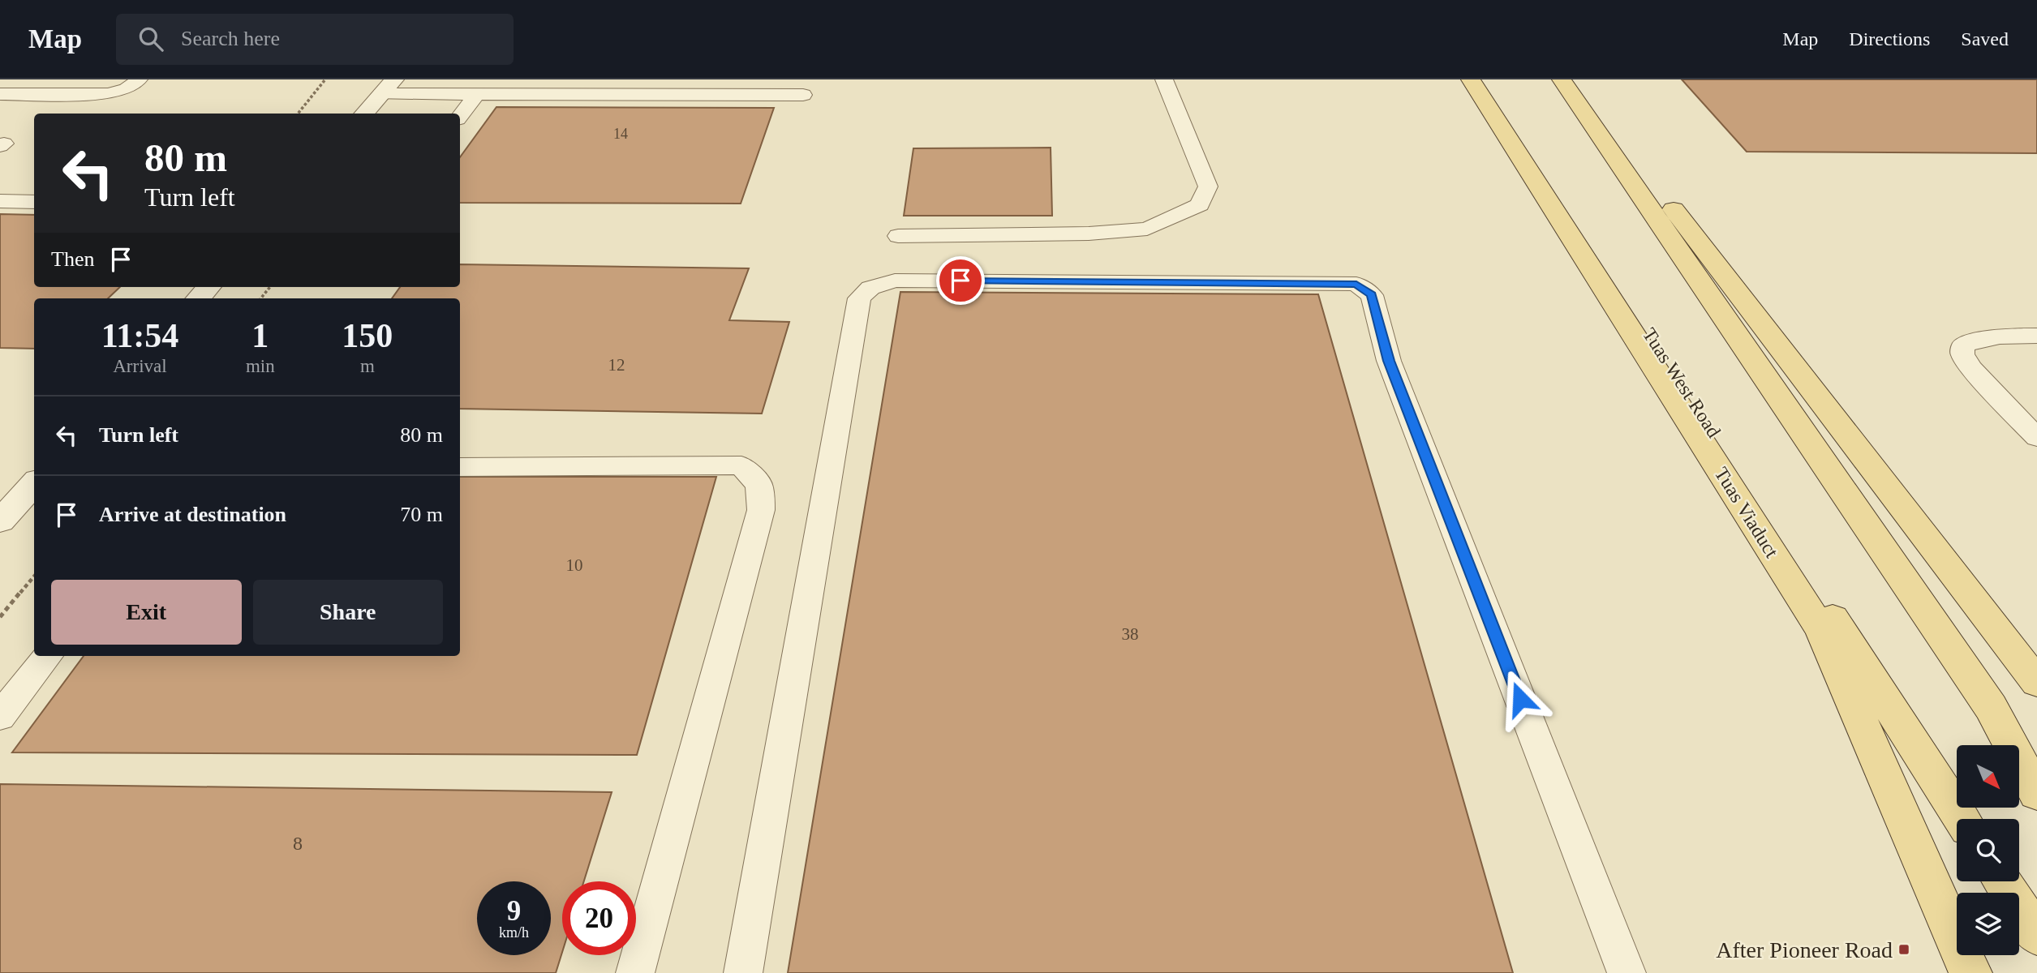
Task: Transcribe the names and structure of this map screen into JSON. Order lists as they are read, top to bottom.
{
  "streets": {
    "main road": ["Tuas West Road", "Tuas Viaduct"]
  },
  "places": {
    "transit": ["After Pioneer Road"]
  },
  "house_numbers": [
    "14",
    "12",
    "10",
    "38",
    "8"
  ],
  "north": "bottom right",
  "page": {
    "header": "Map",
    "search": "Search here",
    "nav": ["Map", "Directions", "Saved"],
    "turn": ["80 m", "Turn left"],
    "then": "Then",
    "eta": [
      "11:54",
      "Arrival",
      "1",
      "min",
      "150",
      "m"
    ],
    "list": [
      {
        "name": "Turn left",
        "value": "80 m"
      },
      {
        "name": "Arrive at destination",
        "value": "70 m"
      }
    ],
    "buttons": ["Exit", "Share"],
    "speed": "9 km/h",
    "limit": "20"
  }
}
